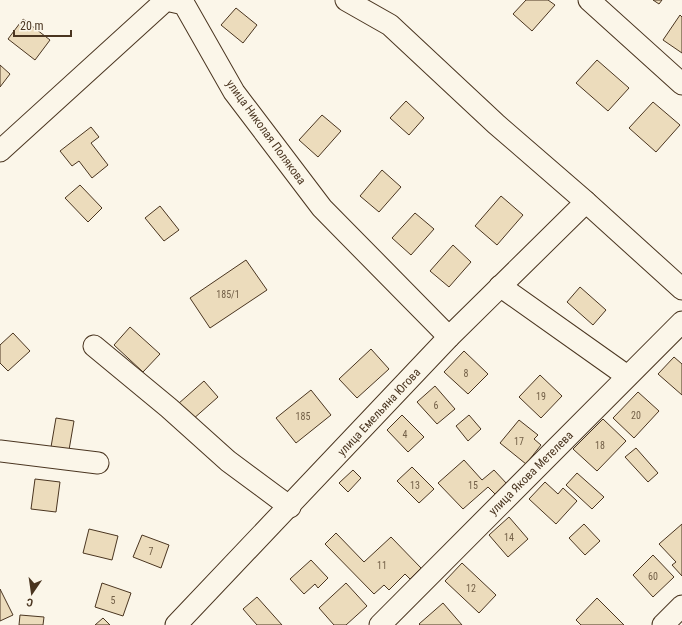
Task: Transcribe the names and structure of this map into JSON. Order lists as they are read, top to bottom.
{
  "streets": {
    "street": ["улица Николая Полякова", "улица Емельяна Югова", "улица Якова Метелева"]
  },
  "crossings": [
    ["улица Николая Полякова", "улица Емельяна Югова"]
  ],
  "house_numbers": [
    "185/1",
    "8",
    "19",
    "6",
    "20",
    "185",
    "4",
    "17",
    "18",
    "13",
    "15",
    "14",
    "7",
    "11",
    "60",
    "12",
    "5"
  ],
  "scale_bar": "20 m",
  "north": "bottom"
}
